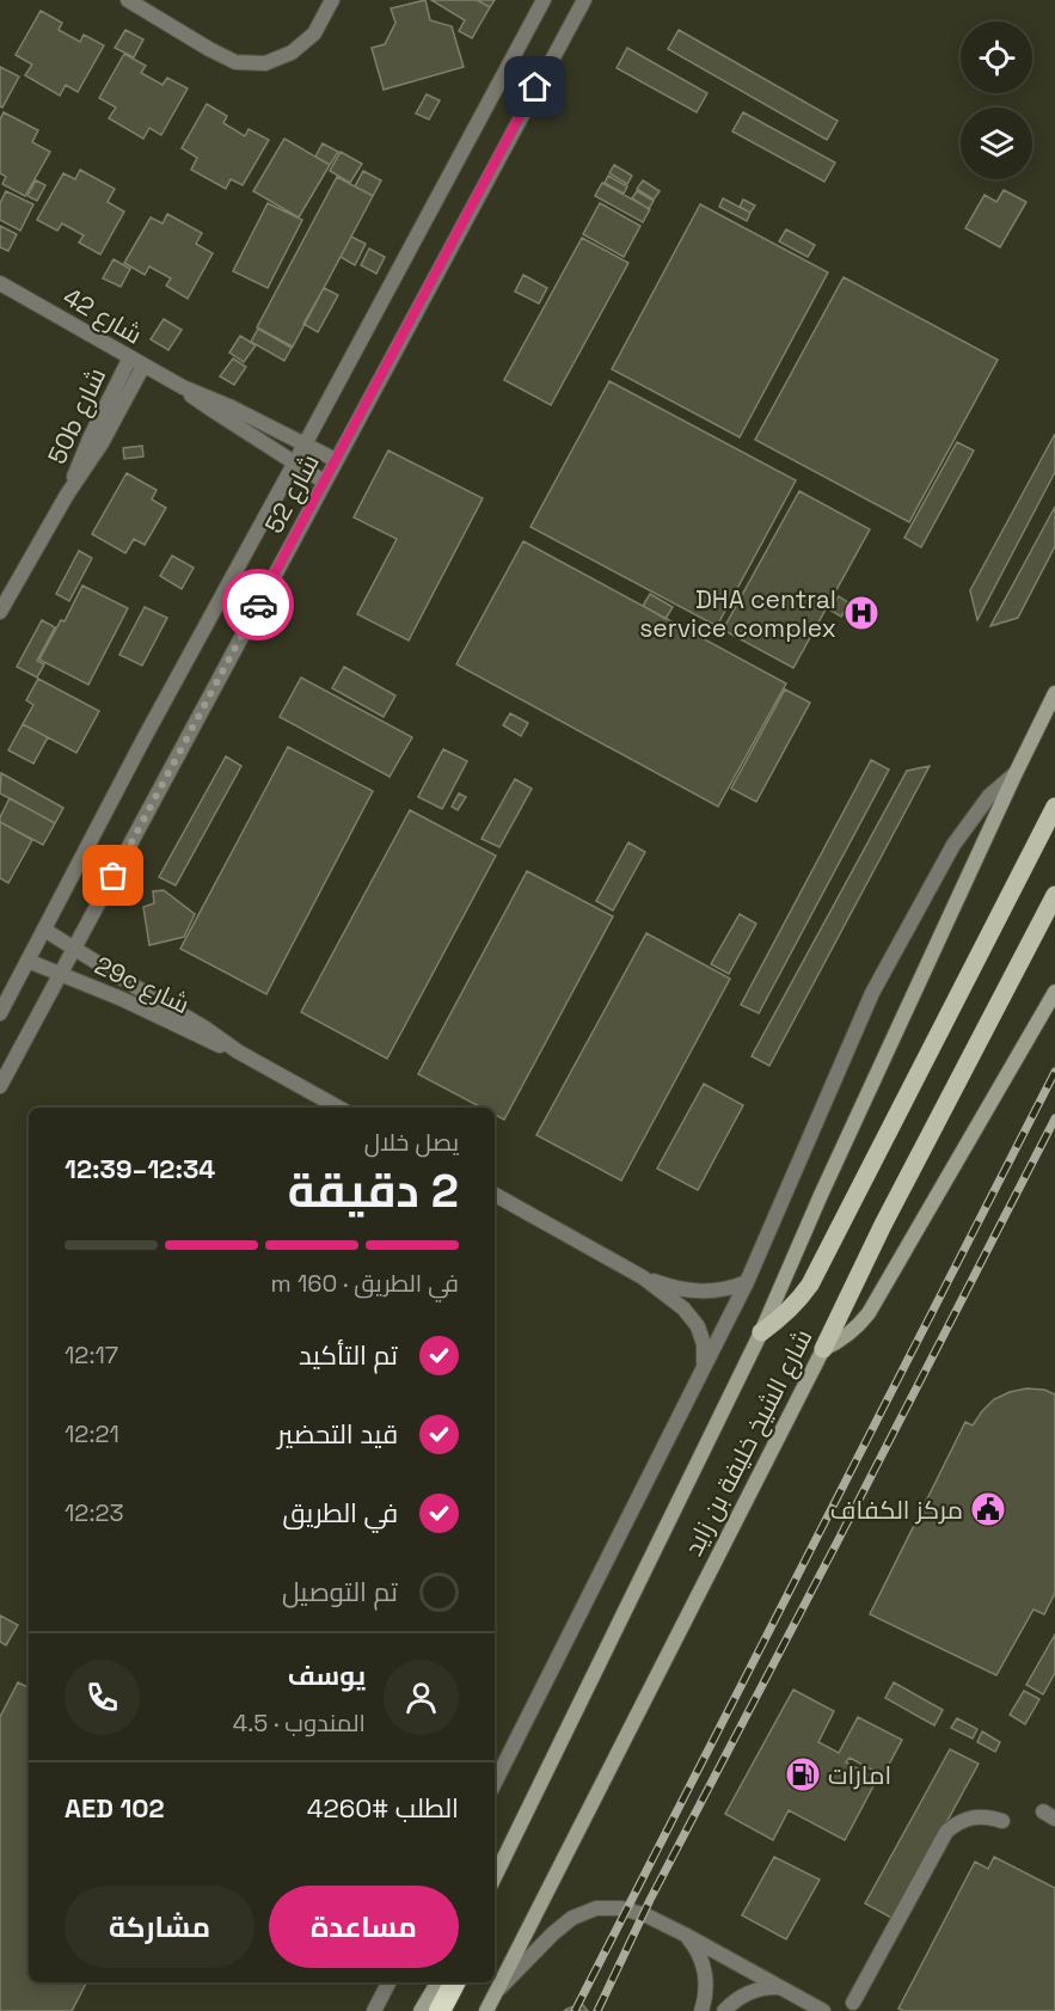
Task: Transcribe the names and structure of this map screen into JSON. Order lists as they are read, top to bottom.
{
  "streets": {
    "main road": ["شارع الشيخ خليفة بن زايد"],
    "street": [
      "شارع 42",
      "50b شارع",
      "شارع 52",
      "29c شارع"
    ]
  },
  "crossings": [
    ["شارع 42", "50b شارع"],
    ["شارع 42", "شارع 52"],
    ["شارع 52", "29c شارع"]
  ],
  "places": {
    "hospital": ["DHA central service complex"],
    "public building": ["مركز الكفاف"],
    "fuel station": ["امارات"]
  },
  "page": {
    "heading": ["2 دقيقة", "يصل خلال", "12:34–12:39"],
    "panel": [
      "يوسف",
      "المندوب · 4.5",
      "الطلب #4260",
      "AED 102"
    ],
    "bar": "في الطريق · 160 m",
    "list": [
      ["تم التأكيد", "12:17"],
      ["قيد التحضير", "12:21"],
      ["في الطريق", "12:23"],
      "تم التوصيل"
    ],
    "buttons": ["مساعدة", "مشاركة"]
  }
}
